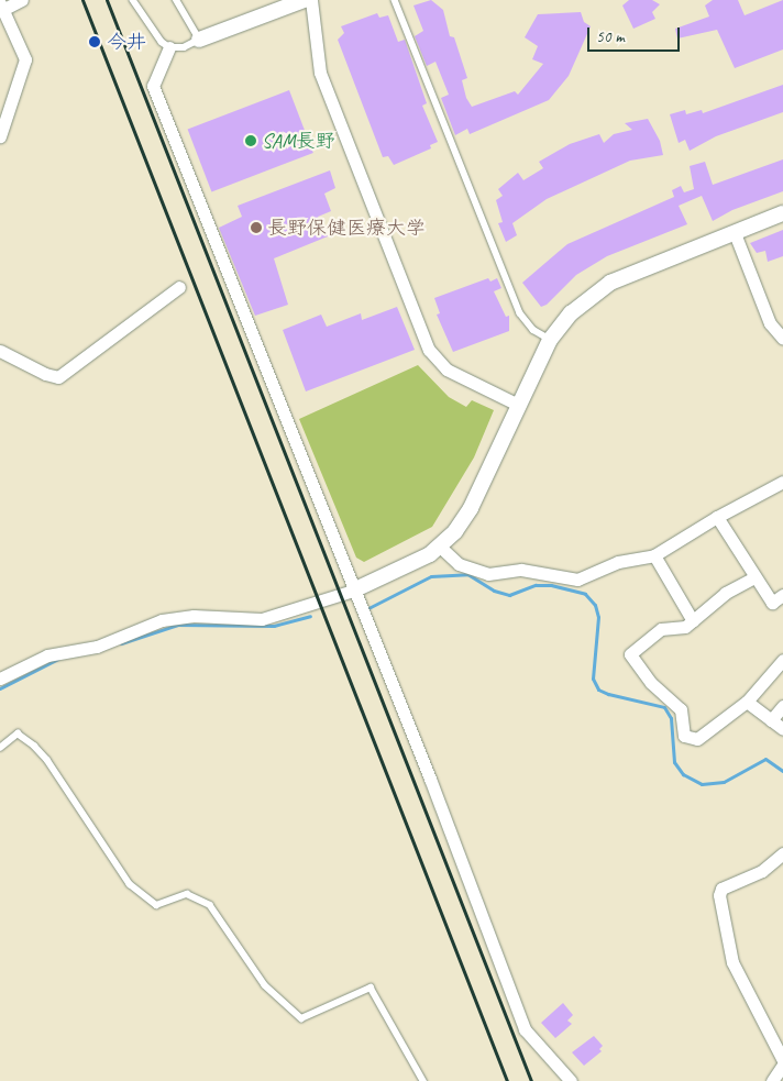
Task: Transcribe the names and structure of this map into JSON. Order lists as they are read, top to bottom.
{
  "places": ["今井", "SAM長野", "長野保健医療大学"],
  "scale_bar": "50 m"
}
